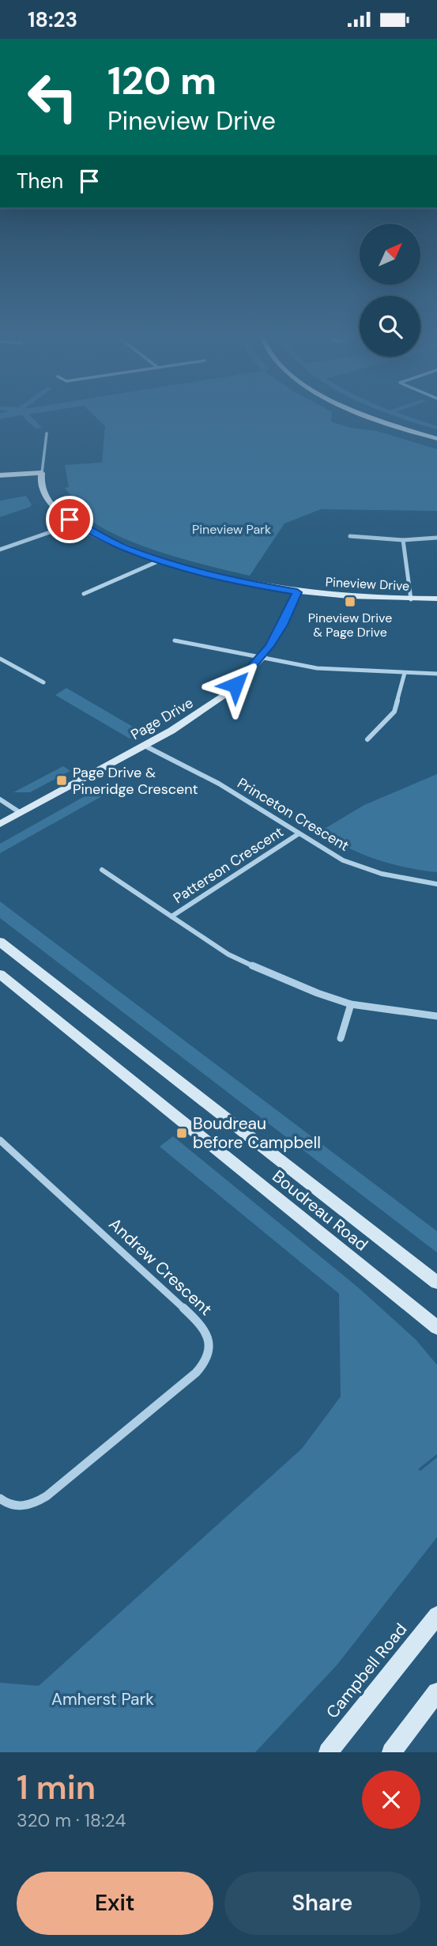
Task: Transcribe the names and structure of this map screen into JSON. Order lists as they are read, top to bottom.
{
  "streets": {
    "main road": [
      "Pineview Drive",
      "Page Drive",
      "Boudreau Road",
      "Campbell Road"
    ],
    "street": ["Princeton Crescent", "Patterson Crescent", "Andrew Crescent"]
  },
  "crossings": [
    ["Pineview Drive", "Page Drive"],
    ["Page Drive", "Princeton Crescent"],
    ["Princeton Crescent", "Patterson Crescent"]
  ],
  "parks": ["Pineview Park", "Amherst Park"],
  "places": {
    "transit": ["Pineview Drive & Page Drive", "Page Drive & Pineridge Crescent", "Boudreau before Campbell"]
  },
  "north": "top right",
  "page": {
    "status": "18:23",
    "turn": ["120 m", "Pineview Drive"],
    "then": "Then",
    "heading": ["1 min", "320 m · 18:24"],
    "buttons": ["Exit", "Share"]
  }
}
